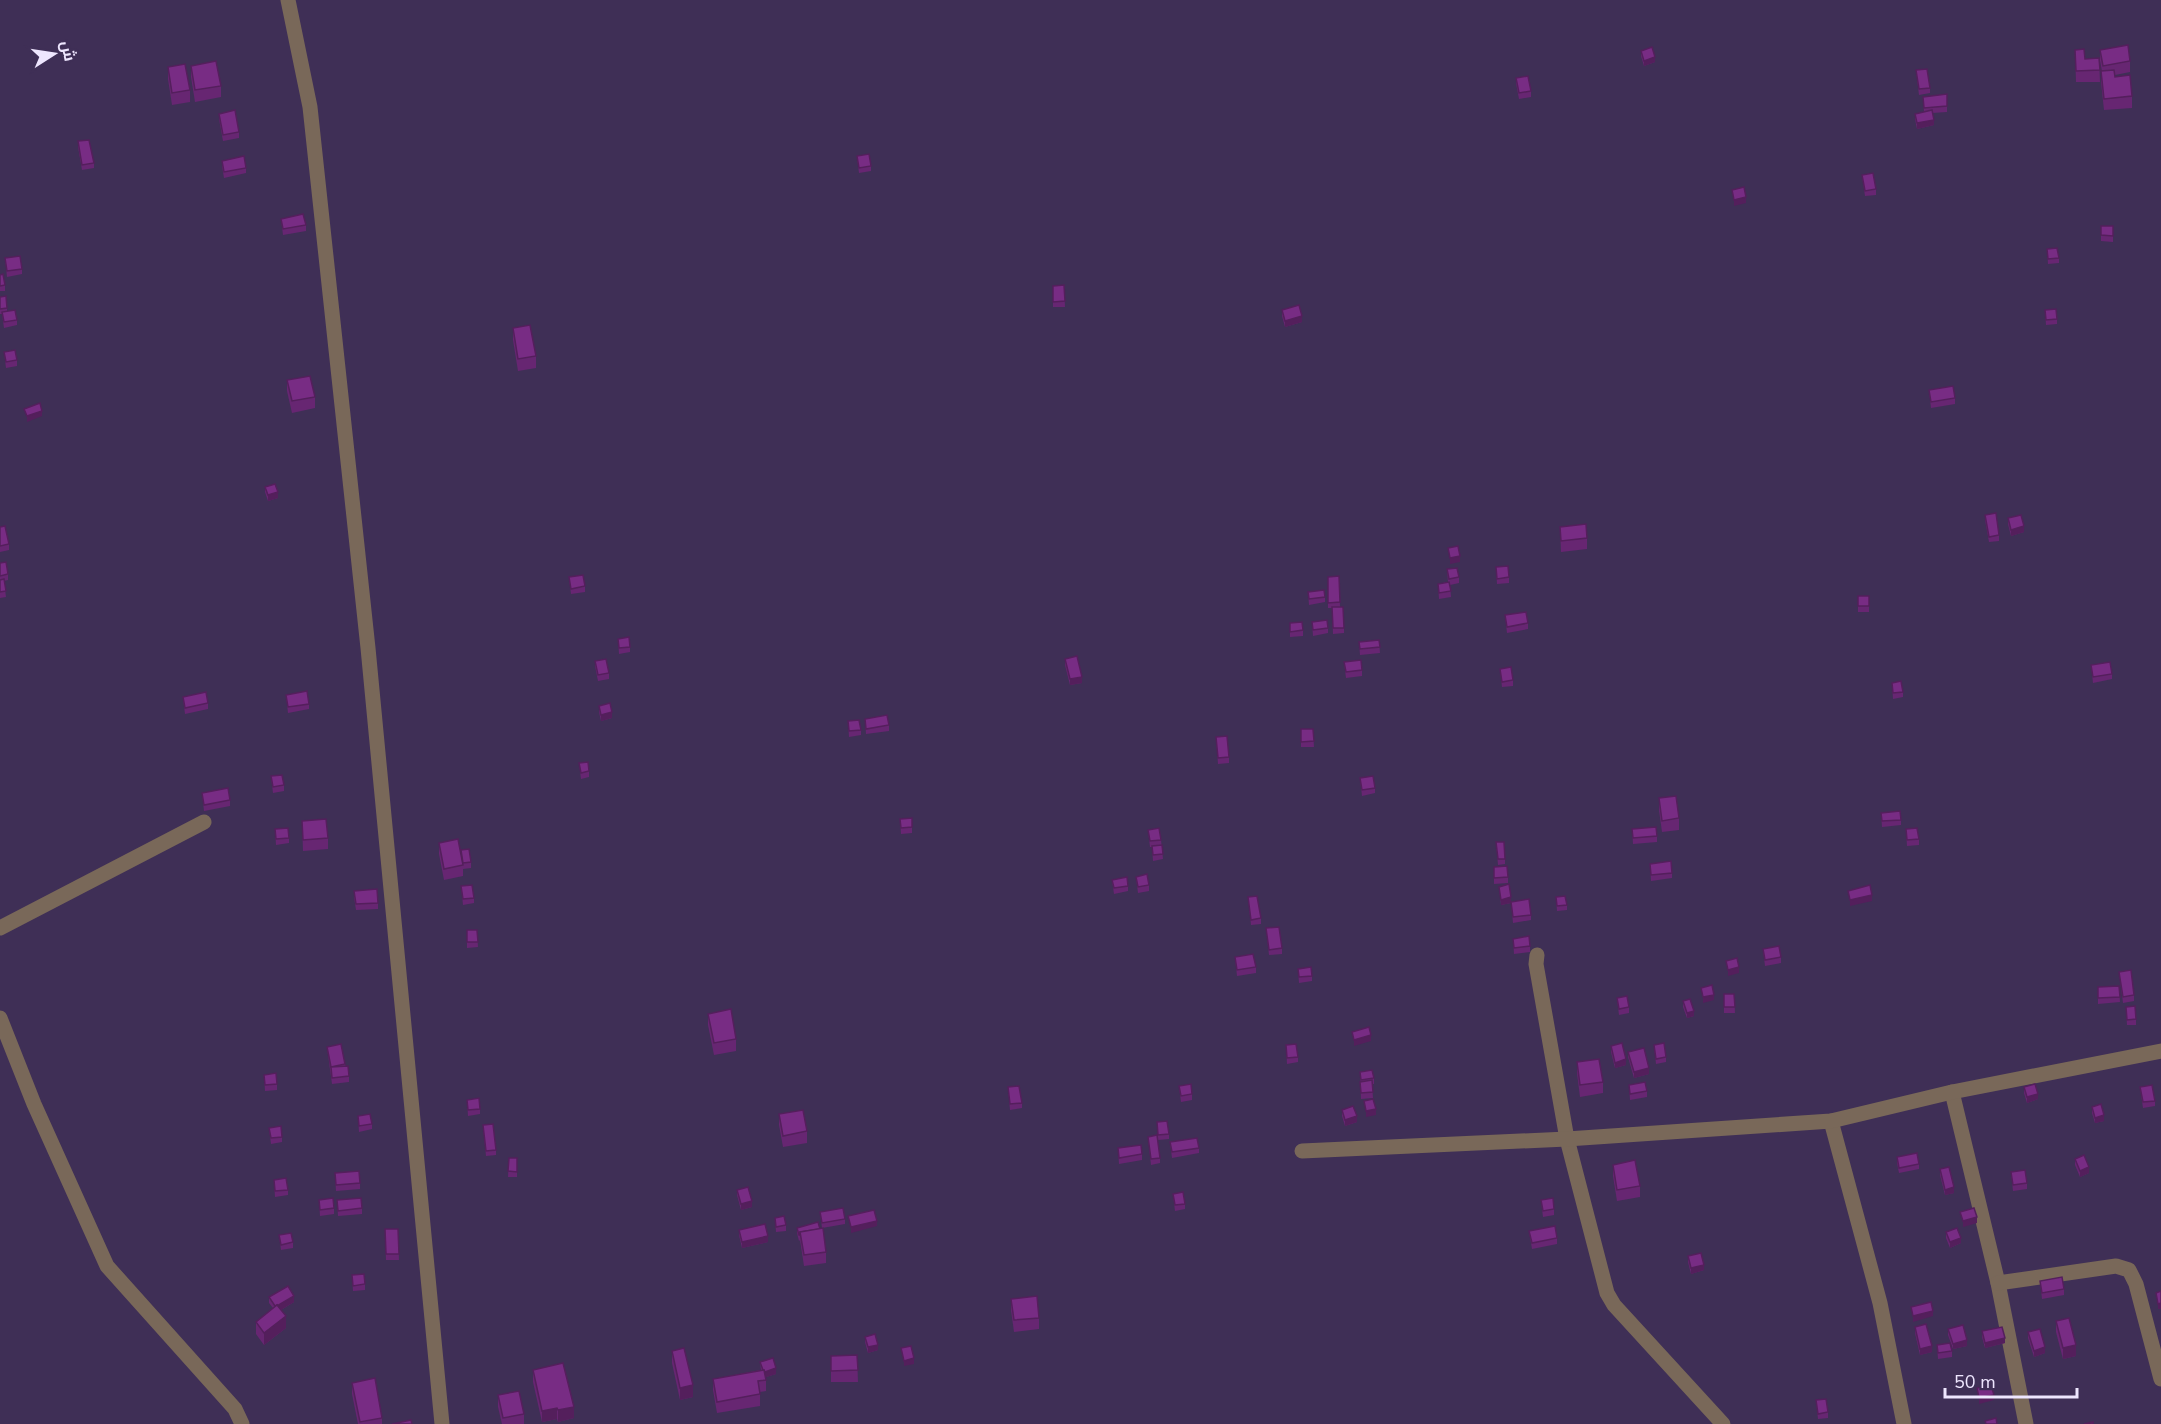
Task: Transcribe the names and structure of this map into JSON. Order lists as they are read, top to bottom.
{
  "scale_bar": "50 m",
  "north": "right"
}
